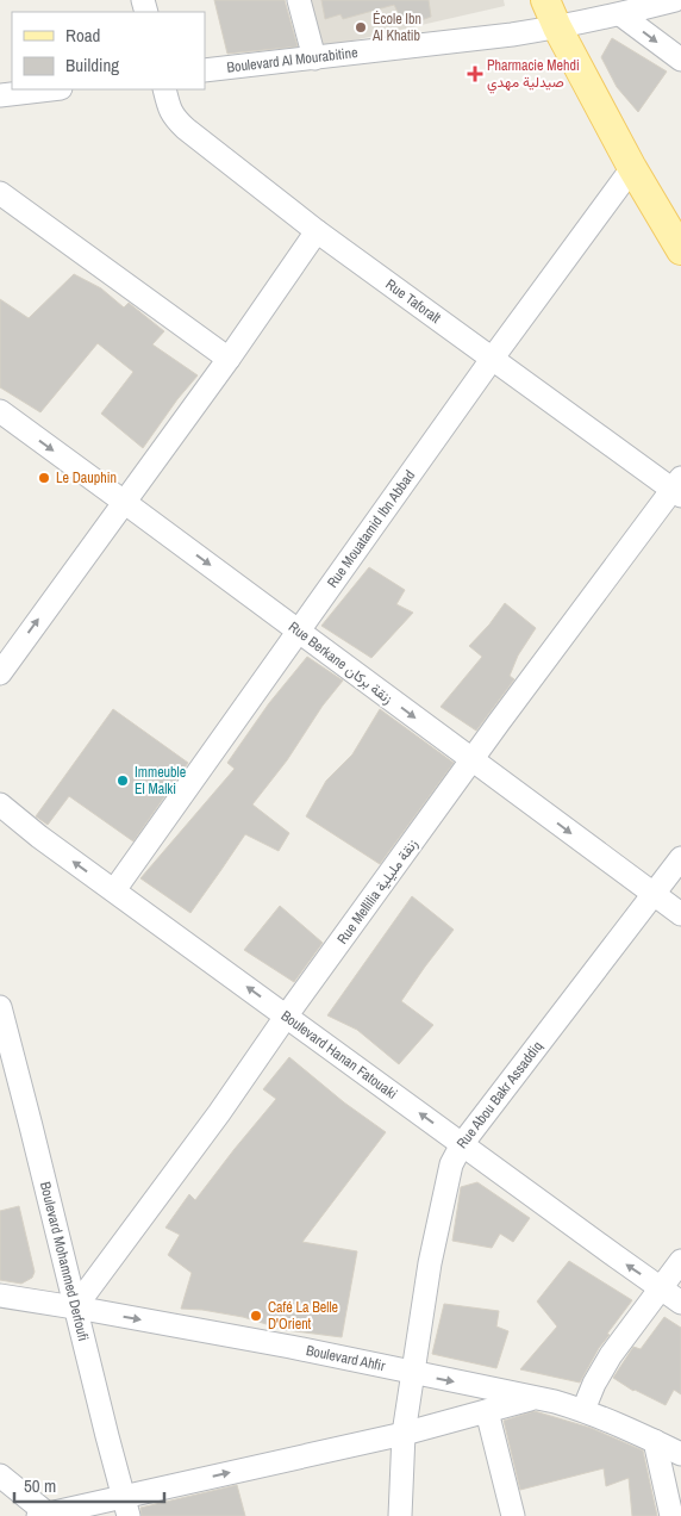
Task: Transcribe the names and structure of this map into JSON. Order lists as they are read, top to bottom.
{
  "streets": {
    "street": [
      "Boulevard Al Mourabitine",
      "Rue Taforalt",
      "Rue Mouatamid Ibn Abbad",
      "Rue Berkane زنقة بركان",
      "Rue Mellilia زنقة مليلية",
      "Boulevard Hanan Fatouaki",
      "Rue Abou Bakr Assaddiq",
      "Boulevard Mohammed Derfoufi",
      "Boulevard Ahfir"
    ]
  },
  "crossings": [
    ["Rue Taforalt", "Rue Mouatamid Ibn Abbad"],
    ["Rue Taforalt", "Rue Mellilia زنقة مليلية"],
    ["Rue Mouatamid Ibn Abbad", "Rue Berkane زنقة بركان"],
    ["Rue Mouatamid Ibn Abbad", "Boulevard Hanan Fatouaki"],
    ["Rue Berkane زنقة بركان", "Rue Mellilia زنقة مليلية"],
    ["Rue Berkane زنقة بركان", "Rue Abou Bakr Assaddiq"],
    ["Rue Mellilia زنقة مليلية", "Boulevard Hanan Fatouaki"],
    ["Rue Mellilia زنقة مليلية", "Boulevard Mohammed Derfoufi"],
    ["Rue Mellilia زنقة مليلية", "Boulevard Ahfir"],
    ["Boulevard Hanan Fatouaki", "Rue Abou Bakr Assaddiq"],
    ["Rue Abou Bakr Assaddiq", "Boulevard Ahfir"],
    ["Boulevard Mohammed Derfoufi", "Boulevard Ahfir"]
  ],
  "one_way": ["Rue Berkane زنقة بركان", "Boulevard Hanan Fatouaki"],
  "places": {
    "other": [
      "École Ibn Al Khatib",
      "Le Dauphin",
      "Immeuble El Malki",
      "Café La Belle D'Orient"
    ],
    "health": ["Pharmacie Mehdi صيدلية مهدي"]
  },
  "legend": ["Road", "Building"],
  "scale_bar": "50 m"
}
